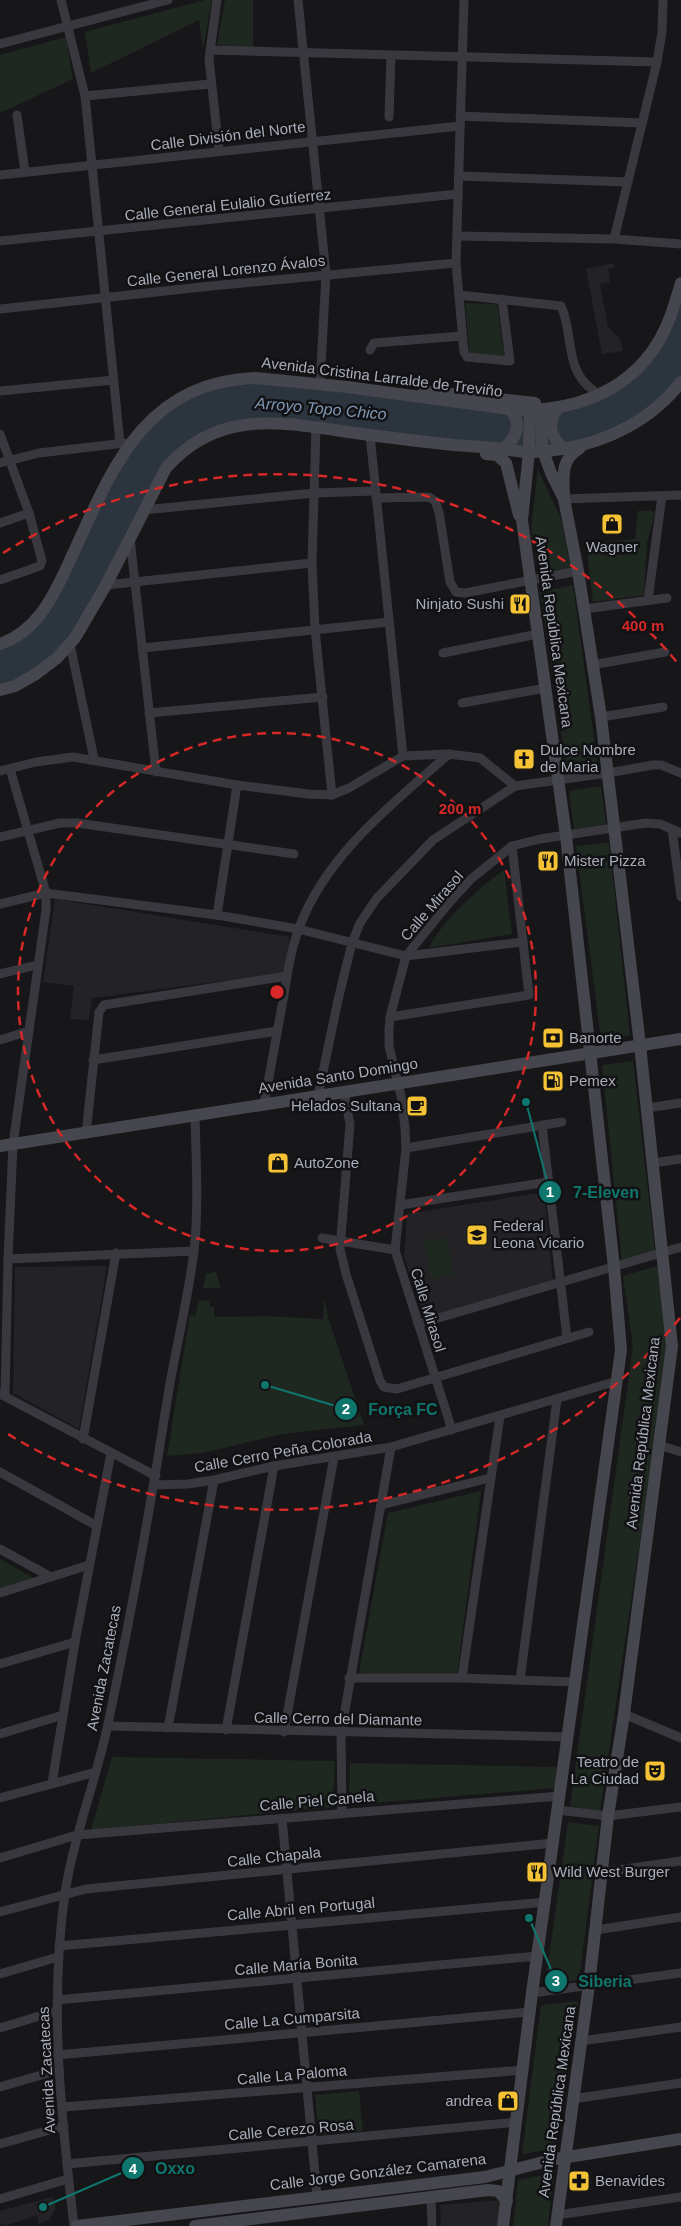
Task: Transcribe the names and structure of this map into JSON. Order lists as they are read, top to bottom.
{
  "streets": {
    "main road": [
      "Avenida Cristina Larralde de Treviño",
      "Avenida República Mexicana",
      "Avenida Santo Domingo",
      "Calle Jorge González Camarena"
    ],
    "street": [
      "Calle División del Norte",
      "Calle General Eulalio Gutíerrez",
      "Calle General Lorenzo Ávalos",
      "Calle Mirasol",
      "Calle Cerro Peña Colorada",
      "Avenida Zacatecas",
      "Calle Cerro del Diamante",
      "Calle Piel Canela",
      "Calle Chapala",
      "Calle Abril en Portugal",
      "Calle María Bonita",
      "Calle La Cumparsita",
      "Calle La Paloma",
      "Calle Cerezo Rosa"
    ]
  },
  "crossings": [
    ["Avenida Cristina Larralde de Treviño", "Avenida República Mexicana"],
    ["Avenida República Mexicana", "Calle Mirasol"],
    ["Avenida República Mexicana", "Avenida Santo Domingo"],
    ["Avenida República Mexicana", "Calle Cerro Peña Colorada"],
    ["Avenida República Mexicana", "Calle Cerro del Diamante"],
    ["Avenida República Mexicana", "Calle Piel Canela"],
    ["Avenida República Mexicana", "Calle Chapala"],
    ["Avenida República Mexicana", "Calle Abril en Portugal"],
    ["Avenida República Mexicana", "Calle María Bonita"],
    ["Avenida República Mexicana", "Calle La Cumparsita"],
    ["Avenida República Mexicana", "Calle La Paloma"],
    ["Avenida República Mexicana", "Calle Cerezo Rosa"],
    ["Avenida República Mexicana", "Calle Jorge González Camarena"],
    ["Calle Mirasol", "Avenida Santo Domingo"],
    ["Calle Mirasol", "Calle Cerro Peña Colorada"],
    ["Avenida Santo Domingo", "Avenida Zacatecas"],
    ["Calle Cerro Peña Colorada", "Avenida Zacatecas"],
    ["Avenida Zacatecas", "Calle Cerro del Diamante"],
    ["Avenida Zacatecas", "Calle Piel Canela"],
    ["Avenida Zacatecas", "Calle Chapala"],
    ["Avenida Zacatecas", "Calle Abril en Portugal"],
    ["Avenida Zacatecas", "Calle María Bonita"],
    ["Avenida Zacatecas", "Calle La Cumparsita"],
    ["Avenida Zacatecas", "Calle La Paloma"],
    ["Avenida Zacatecas", "Calle Cerezo Rosa"]
  ],
  "water": ["Arroyo Topo Chico"],
  "places": {
    "shop": ["Wagner", "AutoZone", "andrea"],
    "restaurant": ["Ninjato Sushi", "Mister Pizza", "Wild West Burger"],
    "church": ["Dulce Nombre de Maria"],
    "bank": ["Banorte"],
    "fuel station": ["Pemex"],
    "other": [
      "7-Eleven",
      "Força FC",
      "Siberia",
      "Oxxo"
    ],
    "cafe": ["Helados Sultana"],
    "school or university": ["Federal Leona Vicario"],
    "theatre": ["Teatro de La Ciudad"],
    "pharmacy": ["Benavides"]
  },
  "rings": ["400 m", "200 m"]
}
